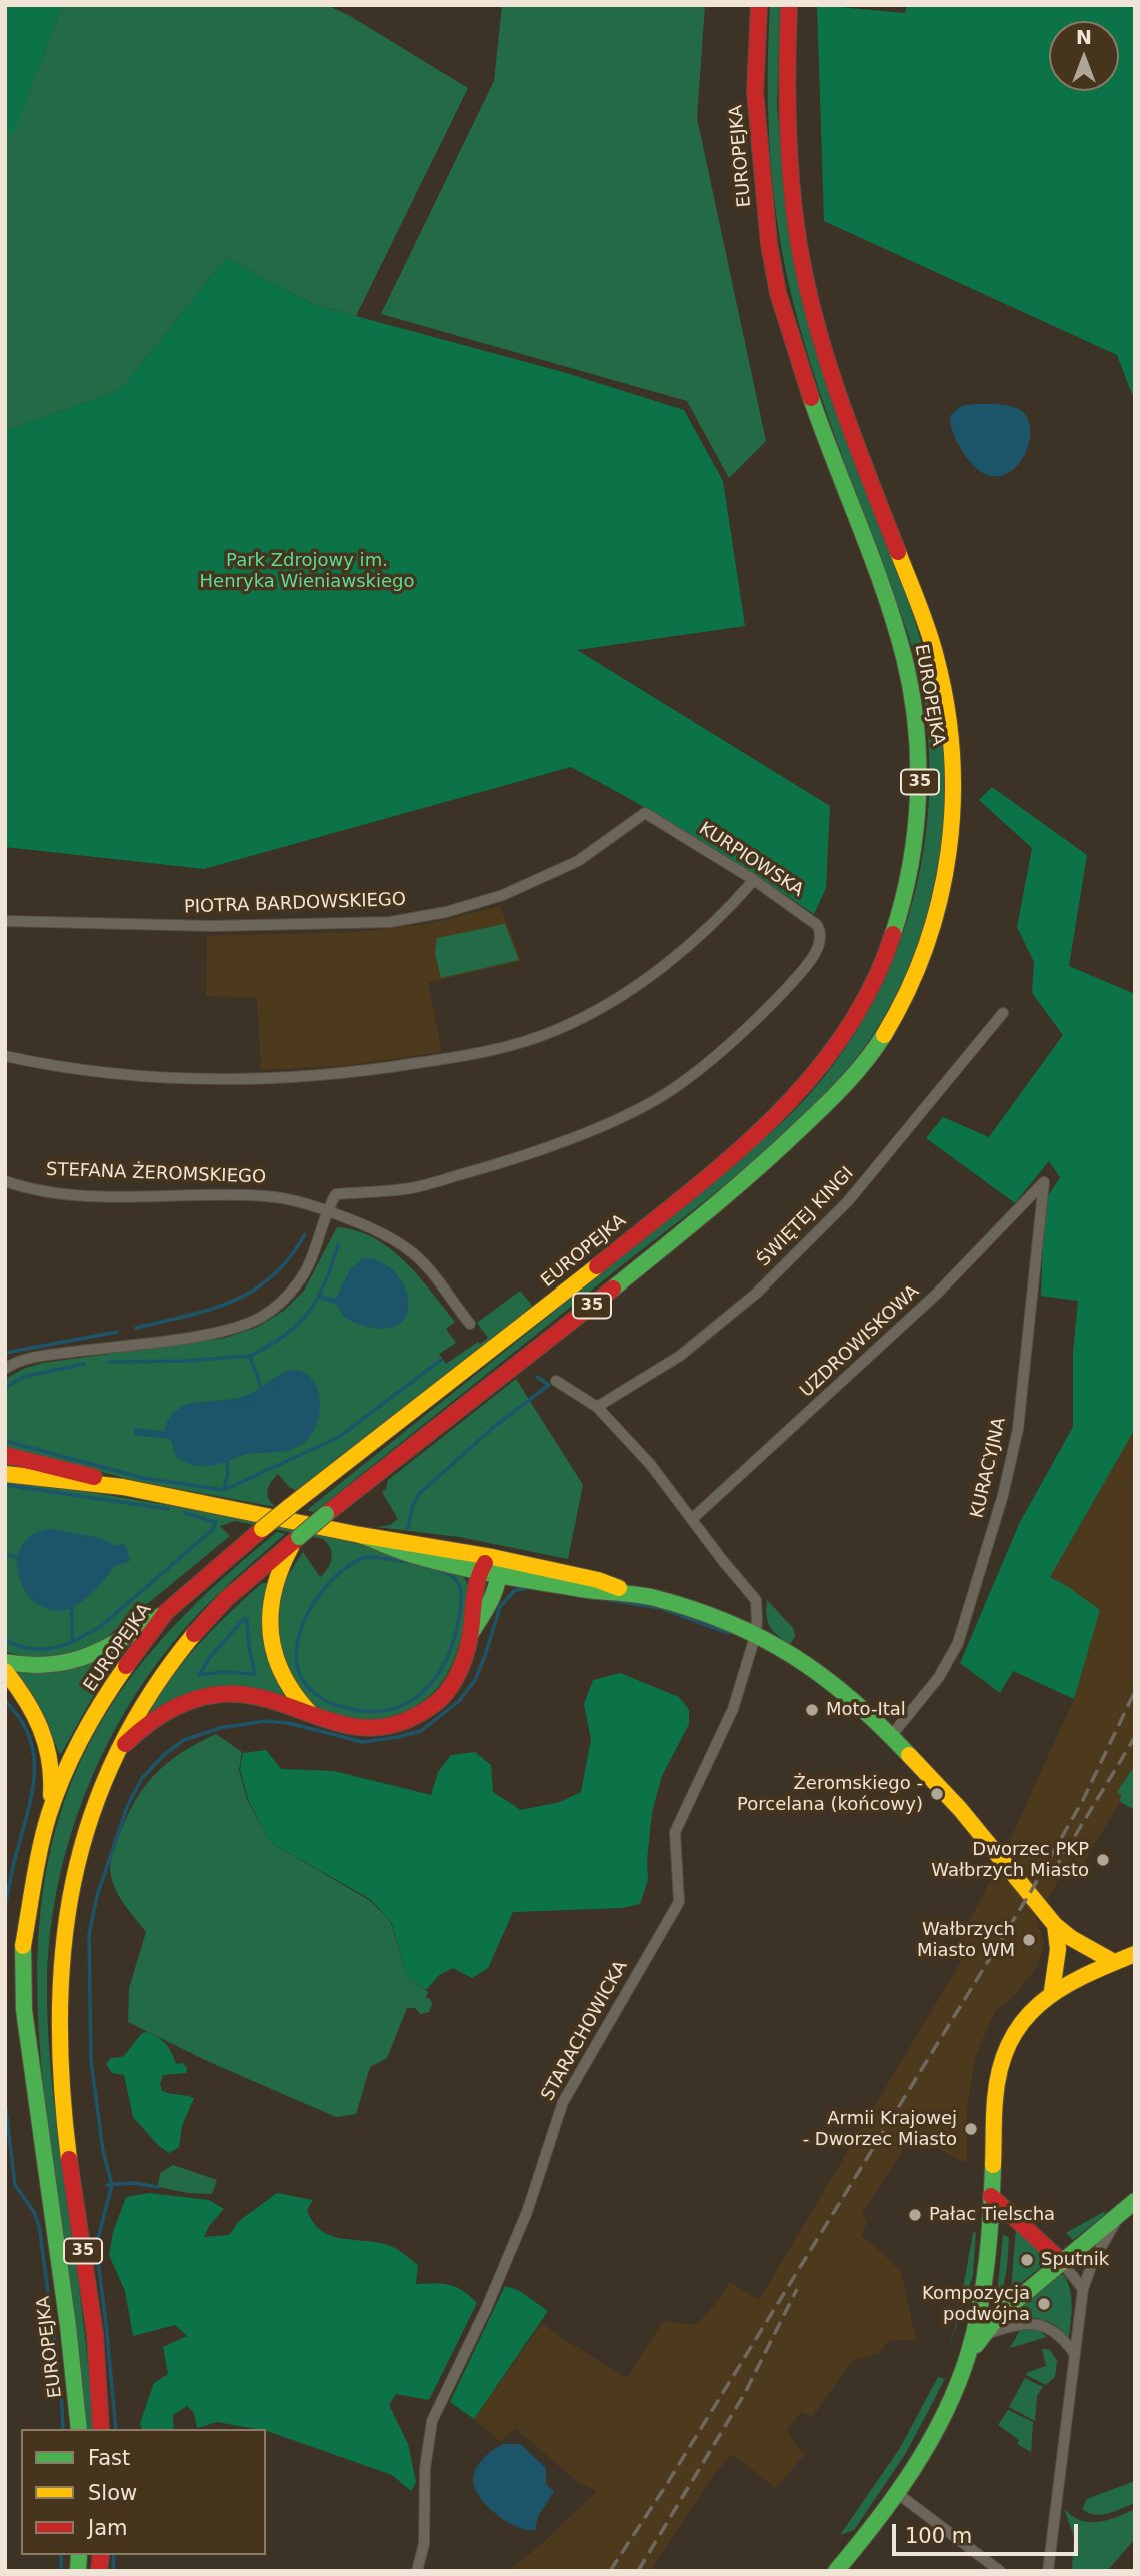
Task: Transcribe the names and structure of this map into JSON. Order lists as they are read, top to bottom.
{
  "streets": {
    "main road": ["EUROPEJKA", "35"],
    "street": [
      "KURPIOWSKA",
      "PIOTRA BARDOWSKIEGO",
      "STEFANA ŻEROMSKIEGO",
      "ŚWIĘTEJ KINGI",
      "UZDROWISKOWA",
      "KURACYJNA",
      "STARACHOWICKA"
    ]
  },
  "crossings": [
    ["KURPIOWSKA", "PIOTRA BARDOWSKIEGO"],
    ["KURPIOWSKA", "STEFANA ŻEROMSKIEGO"],
    ["UZDROWISKOWA", "KURACYJNA"]
  ],
  "parks": ["Park Zdrojowy im. Henryka Wieniawskiego"],
  "places": [
    "Moto-Ital",
    "Żeromskiego - Porcelana (końcowy)",
    "Dworzec PKP Wałbrzych Miasto",
    "Wałbrzych Miasto WM",
    "Armii Krajowej - Dworzec Miasto",
    "Pałac Tielscha",
    "Sputnik",
    "Kompozycja podwójna"
  ],
  "legend": ["Fast", "Slow", "Jam"],
  "scale_bar": "100 m",
  "north": "top"
}
